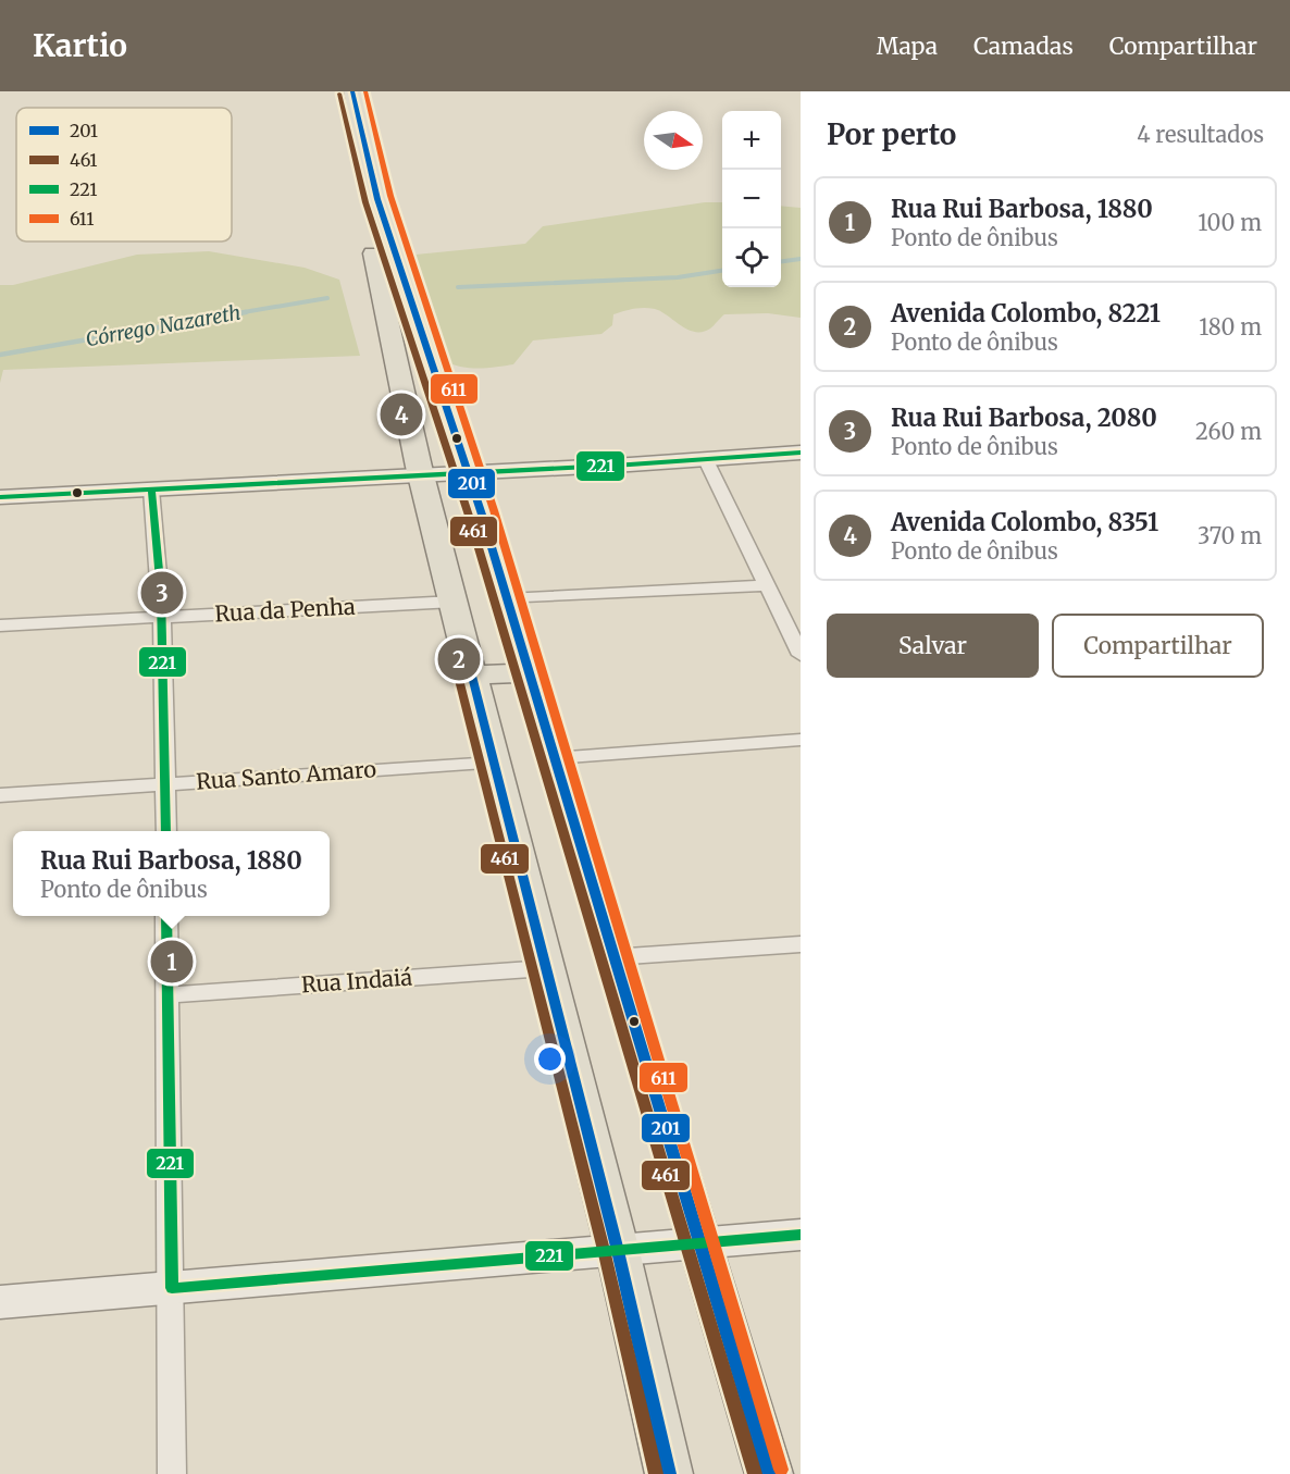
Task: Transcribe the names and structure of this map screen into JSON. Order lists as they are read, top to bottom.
{
  "streets": {
    "street": ["Rua da Penha", "Rua Santo Amaro", "Rua Indaiá"]
  },
  "water": ["Córrego Nazareth"],
  "lines": [
    "transit line 201",
    "transit line 611",
    "transit line 461",
    "transit line 221"
  ],
  "legend": [
    "201",
    "461",
    "221",
    "611"
  ],
  "north": "right",
  "page": {
    "header": "Kartio",
    "nav": ["Mapa", "Camadas", "Compartilhar"],
    "heading": ["Por perto", "4 resultados"],
    "map_buttons": ["+", "−"],
    "list": [
      {
        "mark": "1",
        "name": "Rua Rui Barbosa, 1880",
        "note": "Ponto de ônibus",
        "value": "100 m"
      },
      {
        "mark": "2",
        "name": "Avenida Colombo, 8221",
        "note": "Ponto de ônibus",
        "value": "180 m"
      },
      {
        "mark": "3",
        "name": "Rua Rui Barbosa, 2080",
        "note": "Ponto de ônibus",
        "value": "260 m"
      },
      {
        "mark": "4",
        "name": "Avenida Colombo, 8351",
        "note": "Ponto de ônibus",
        "value": "370 m"
      }
    ],
    "pins": [
      "4",
      "3",
      "2",
      "1"
    ],
    "buttons": ["Salvar", "Compartilhar"],
    "popup": ["Rua Rui Barbosa, 1880", "Ponto de ônibus"]
  }
}
